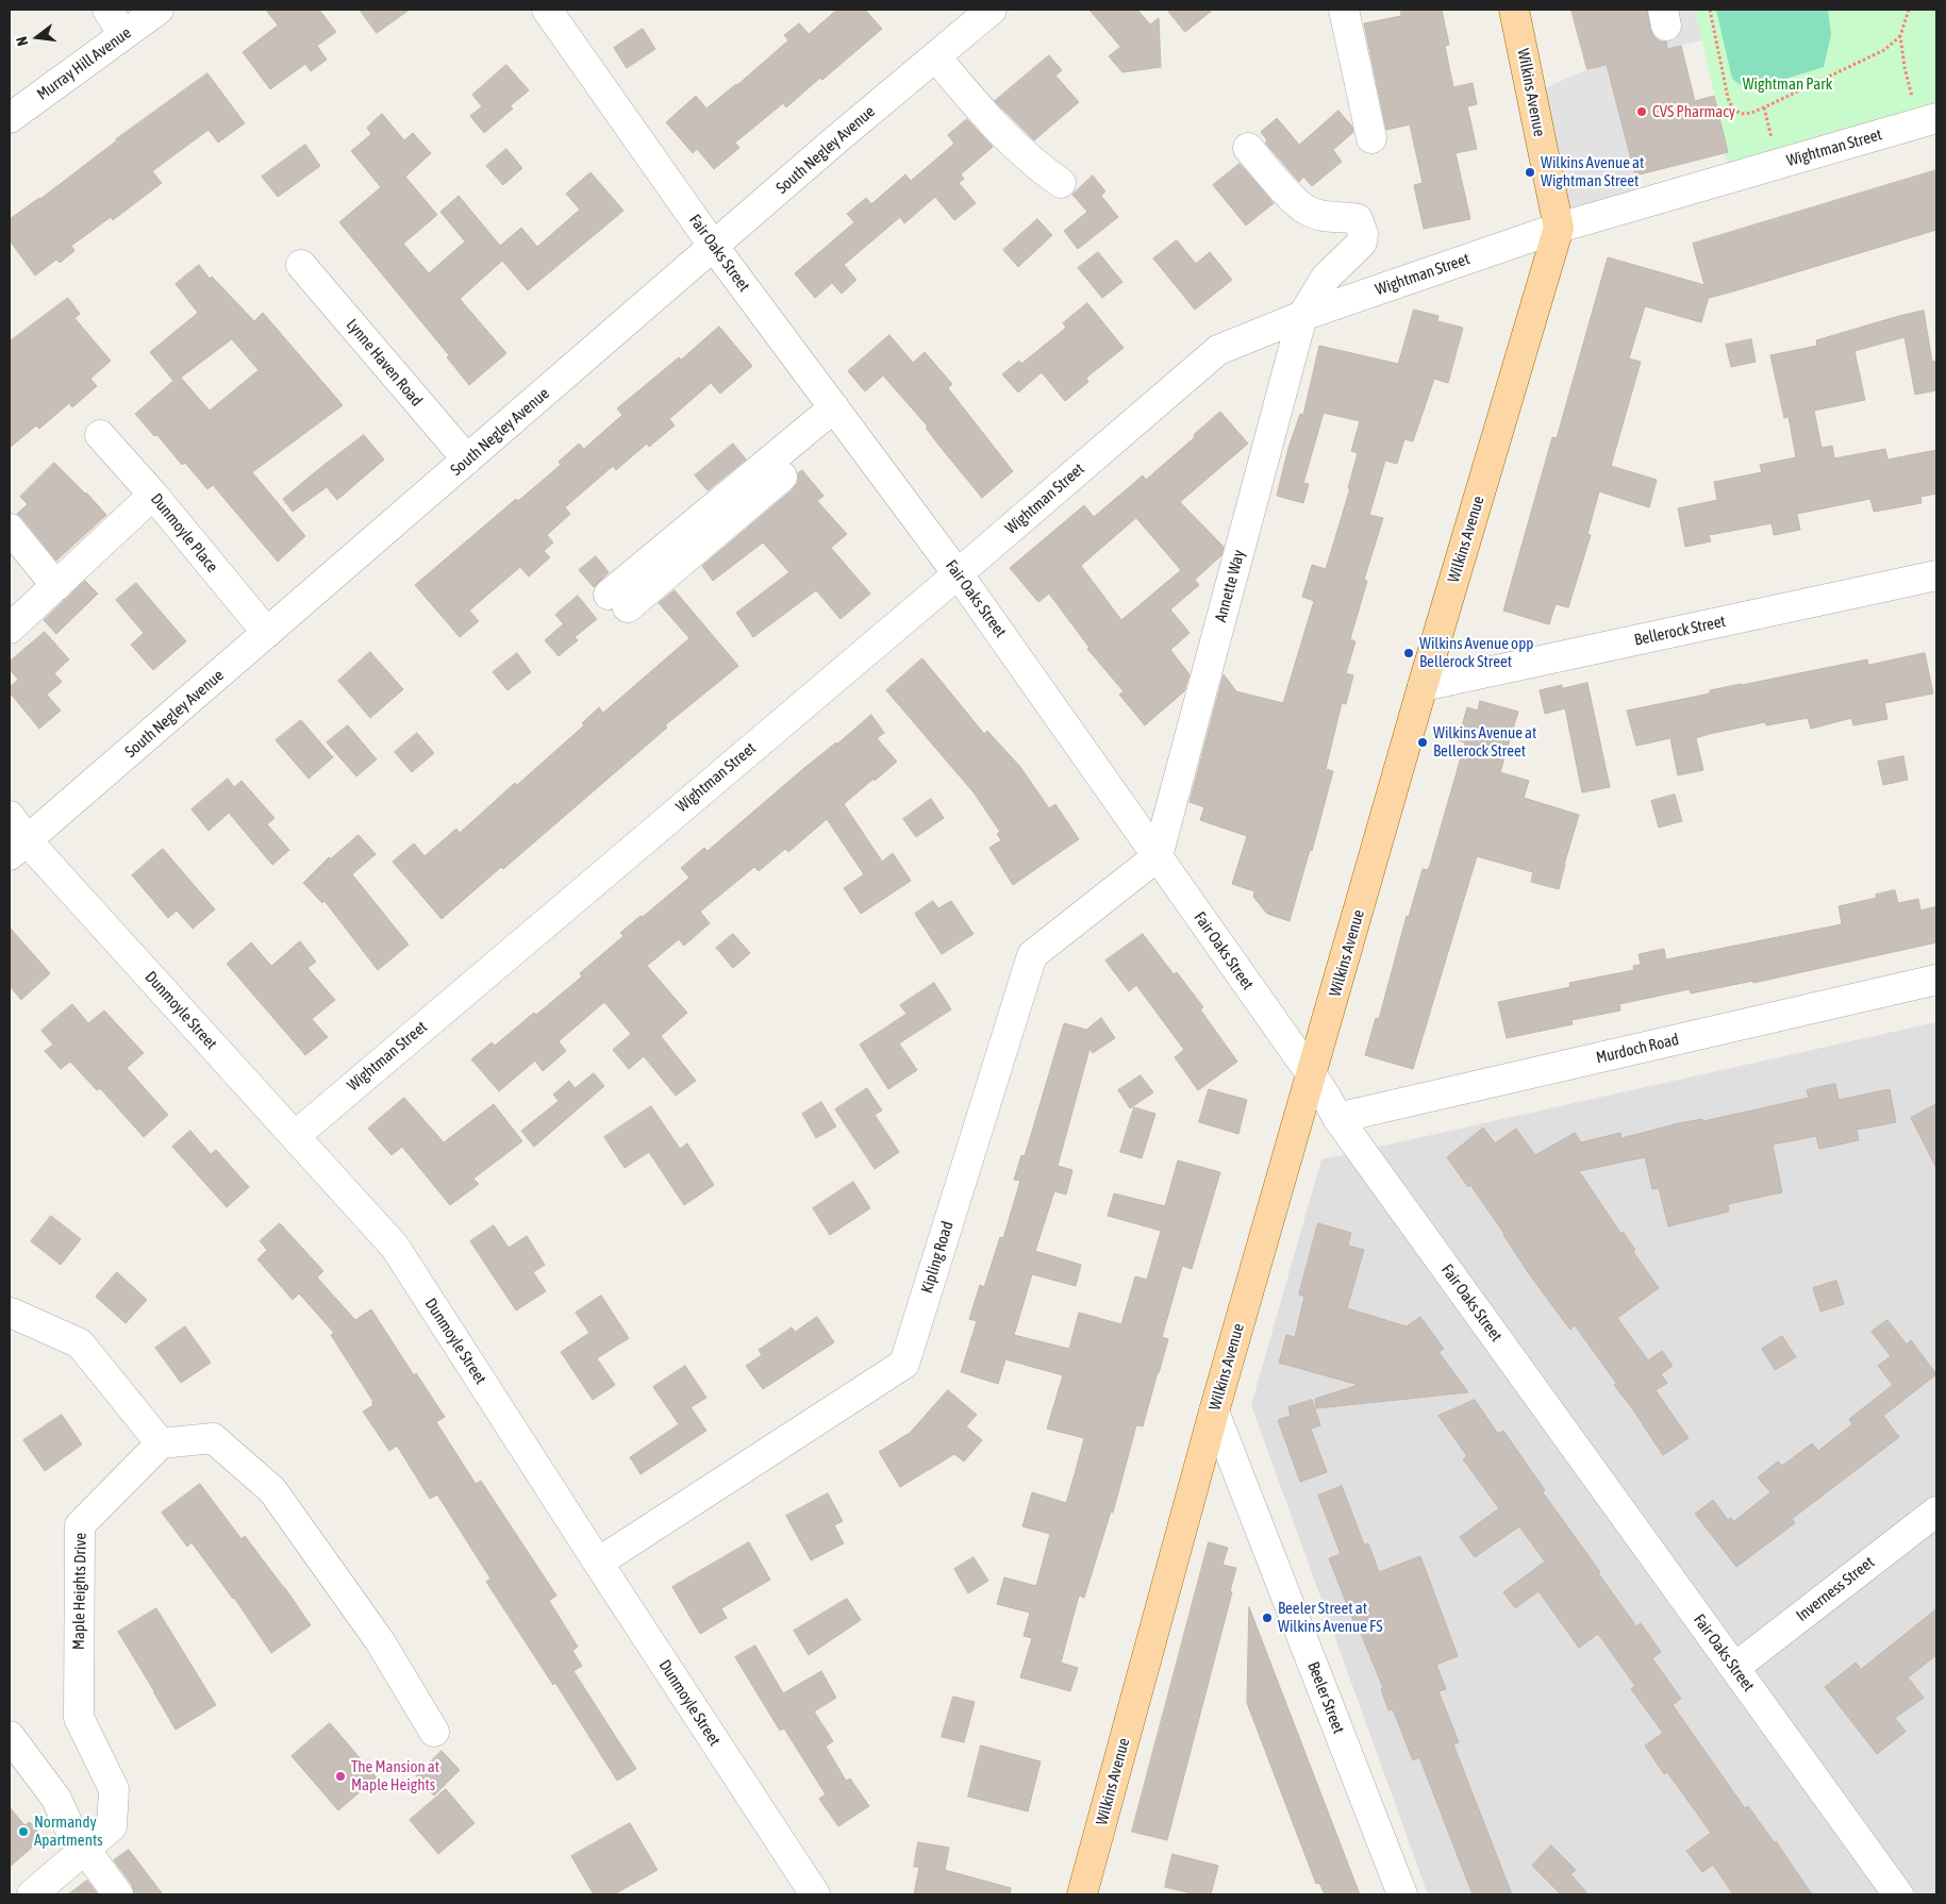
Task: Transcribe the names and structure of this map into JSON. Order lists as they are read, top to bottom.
{
  "streets": {
    "main road": ["Wilkins Avenue"],
    "street": [
      "Murray Hill Avenue",
      "Wightman Street",
      "South Negley Avenue",
      "Fair Oaks Street",
      "Lynne Haven Road",
      "Dunmoyle Place",
      "Annette Way",
      "Bellerock Street",
      "Dunmoyle Street",
      "Murdoch Road",
      "Kipling Road",
      "Inverness Street",
      "Maple Heights Drive",
      "Beeler Street"
    ]
  },
  "crossings": [
    ["Wilkins Avenue", "Wightman Street"],
    ["Wilkins Avenue", "Fair Oaks Street"],
    ["Wilkins Avenue", "Bellerock Street"],
    ["Wilkins Avenue", "Beeler Street"],
    ["Wightman Street", "Fair Oaks Street"],
    ["Wightman Street", "Annette Way"],
    ["Wightman Street", "Dunmoyle Street"],
    ["South Negley Avenue", "Fair Oaks Street"],
    ["South Negley Avenue", "Lynne Haven Road"],
    ["South Negley Avenue", "Dunmoyle Place"],
    ["South Negley Avenue", "Dunmoyle Street"],
    ["Fair Oaks Street", "Annette Way"],
    ["Fair Oaks Street", "Murdoch Road"],
    ["Fair Oaks Street", "Kipling Road"],
    ["Fair Oaks Street", "Inverness Street"],
    ["Annette Way", "Kipling Road"],
    ["Dunmoyle Street", "Kipling Road"]
  ],
  "parks": ["Wightman Park"],
  "places": [
    "CVS Pharmacy",
    "Wilkins Avenue at Wightman Street",
    "Wilkins Avenue opp Bellerock Street",
    "Wilkins Avenue at Bellerock Street",
    "Beeler Street at Wilkins Avenue FS",
    "The Mansion at Maple Heights",
    "Normandy Apartments"
  ],
  "north": "left"
}
